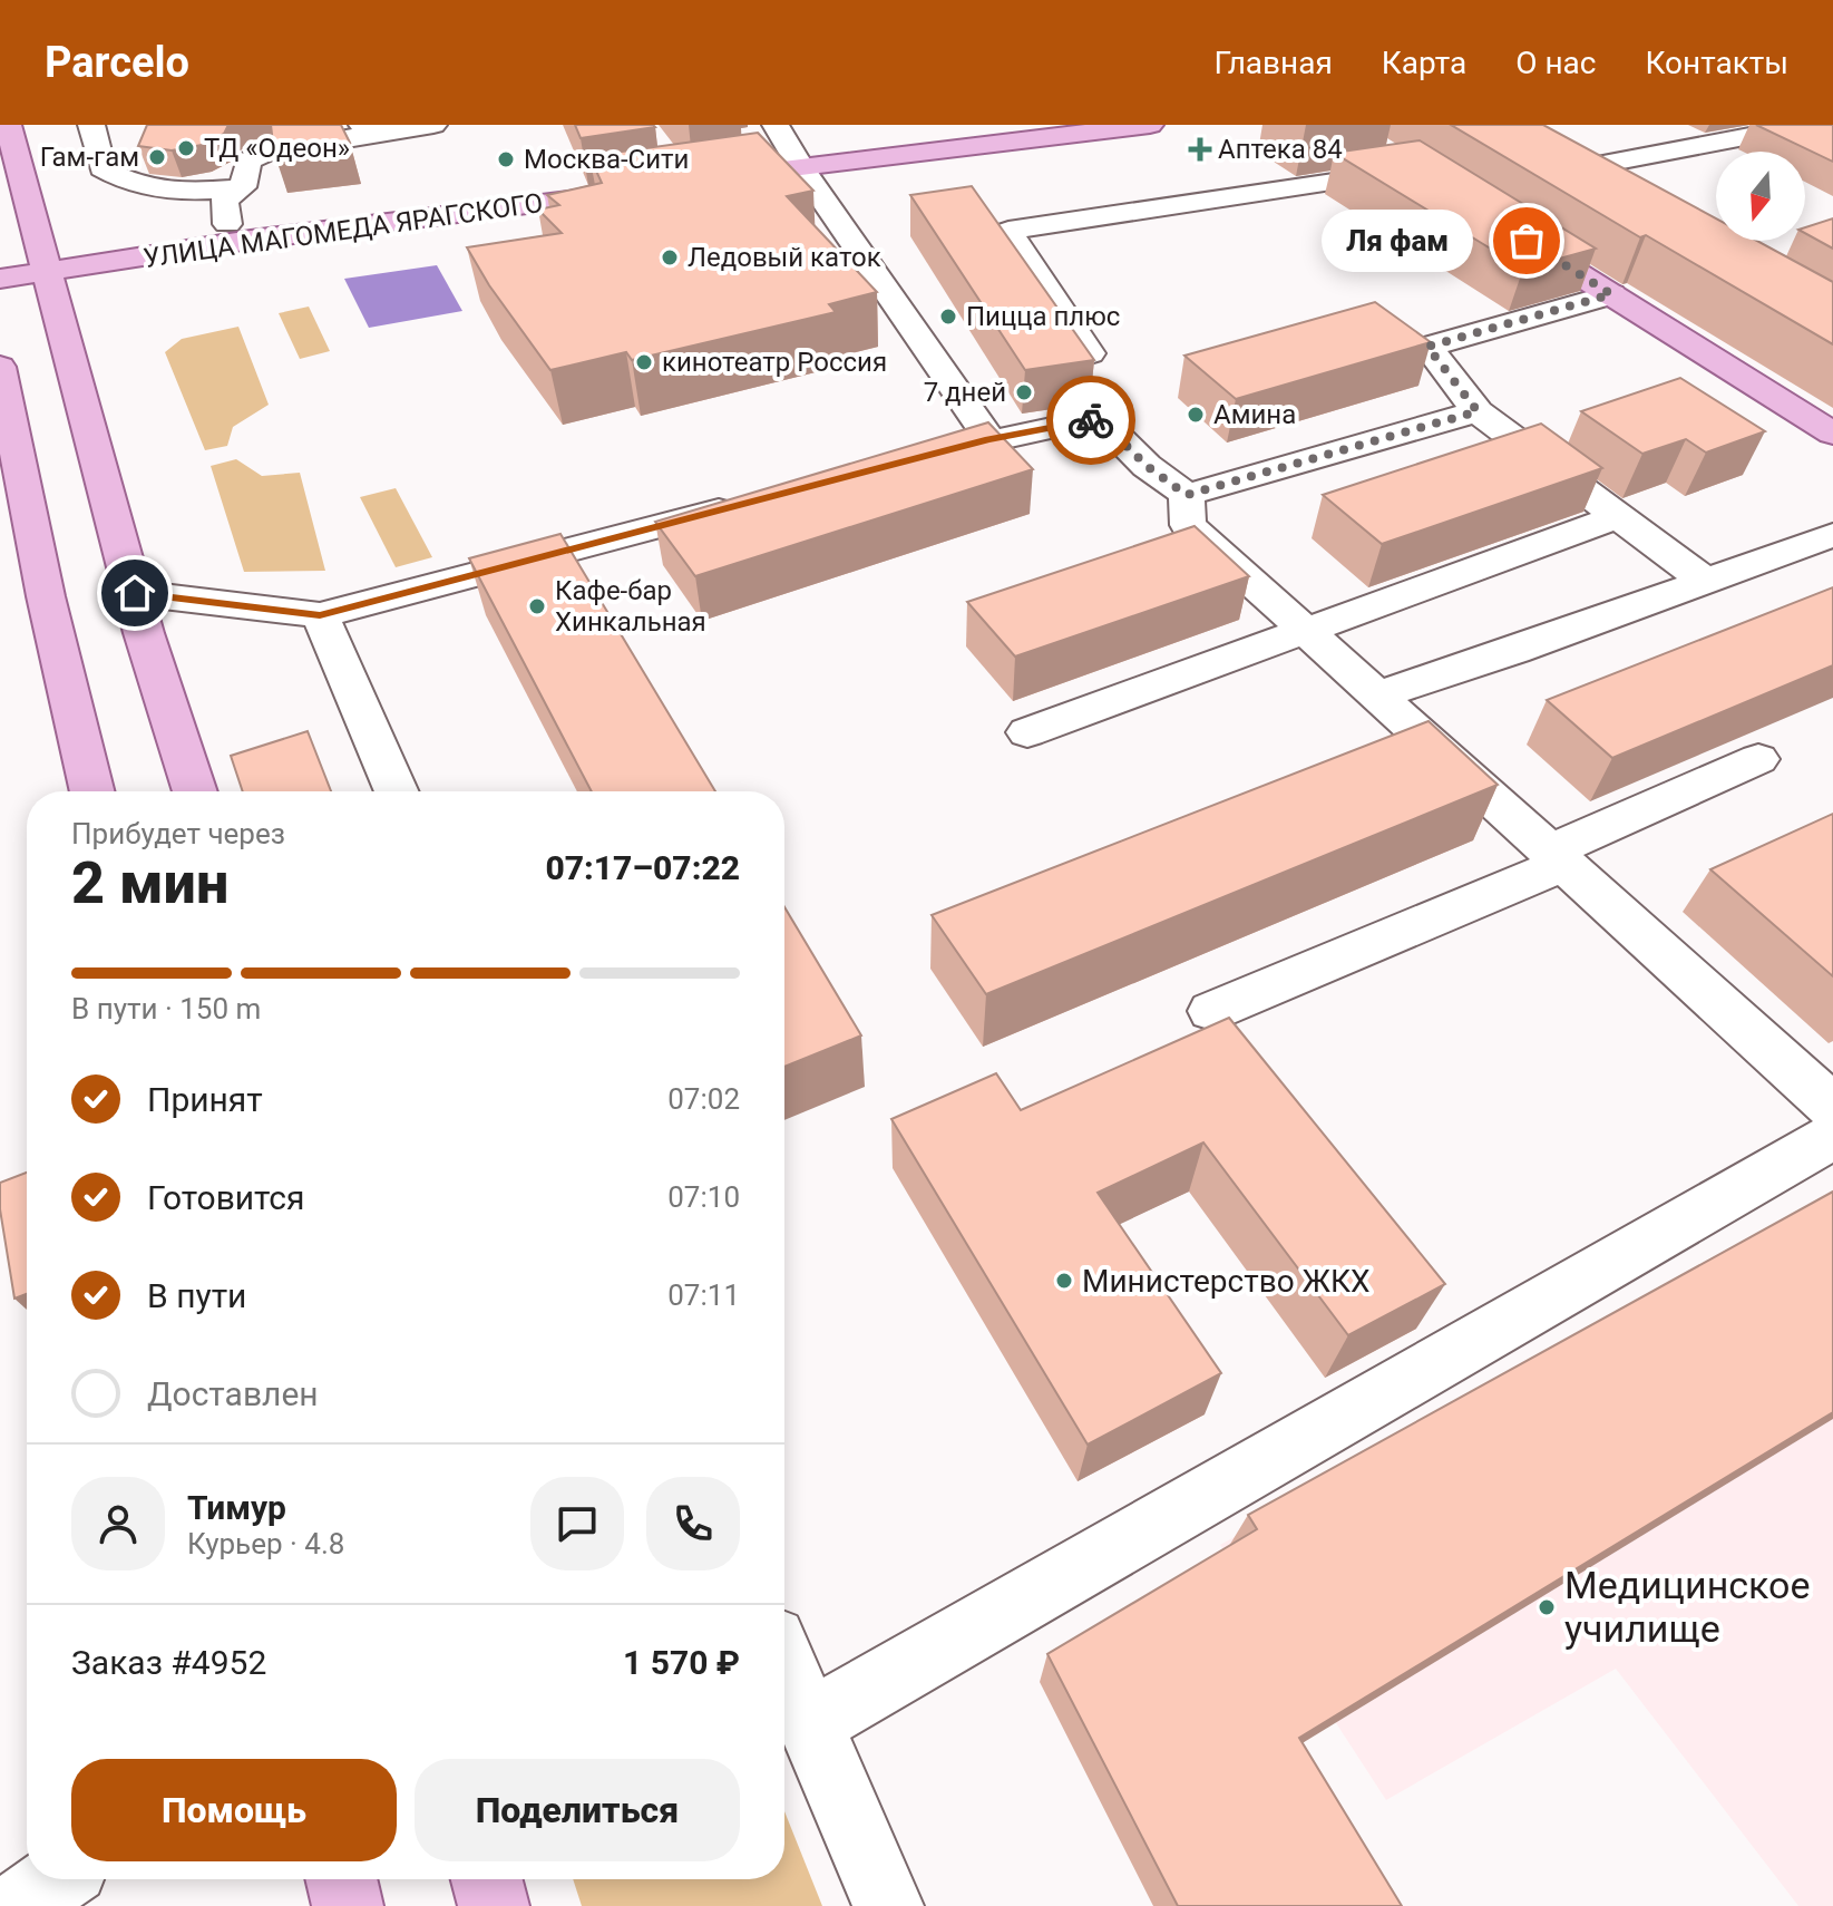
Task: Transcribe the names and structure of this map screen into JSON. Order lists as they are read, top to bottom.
{
  "streets": {
    "main road": ["УЛИЦА МАГОМЕДА ЯРАГСКОГО"]
  },
  "places": {
    "other": [
      "ТД «Одеон»",
      "Гам-гам",
      "Москва-Сити",
      "Ля фам",
      "Ледовый каток",
      "Пицца плюс",
      "кинотеатр Россия",
      "7 дней",
      "Амина",
      "Кафе-бар Хинкальная",
      "Министерство ЖКХ",
      "Медицинское училище"
    ],
    "health": ["Аптека 84"]
  },
  "north": "bottom",
  "page": {
    "header": "Parcelo",
    "nav": [
      "Главная",
      "Карта",
      "О нас",
      "Контакты"
    ],
    "bubble": "Ля фам",
    "heading": ["2 мин", "Прибудет через", "07:17–07:22"],
    "panel": [
      "Тимур",
      "Курьер · 4.8",
      "Заказ #4952",
      "1 570 ₽"
    ],
    "bar": "В пути · 150 m",
    "list": [
      ["Принят", "07:02"],
      ["Готовится", "07:10"],
      ["В пути", "07:11"],
      "Доставлен"
    ],
    "buttons": ["Помощь", "Поделиться"]
  }
}
